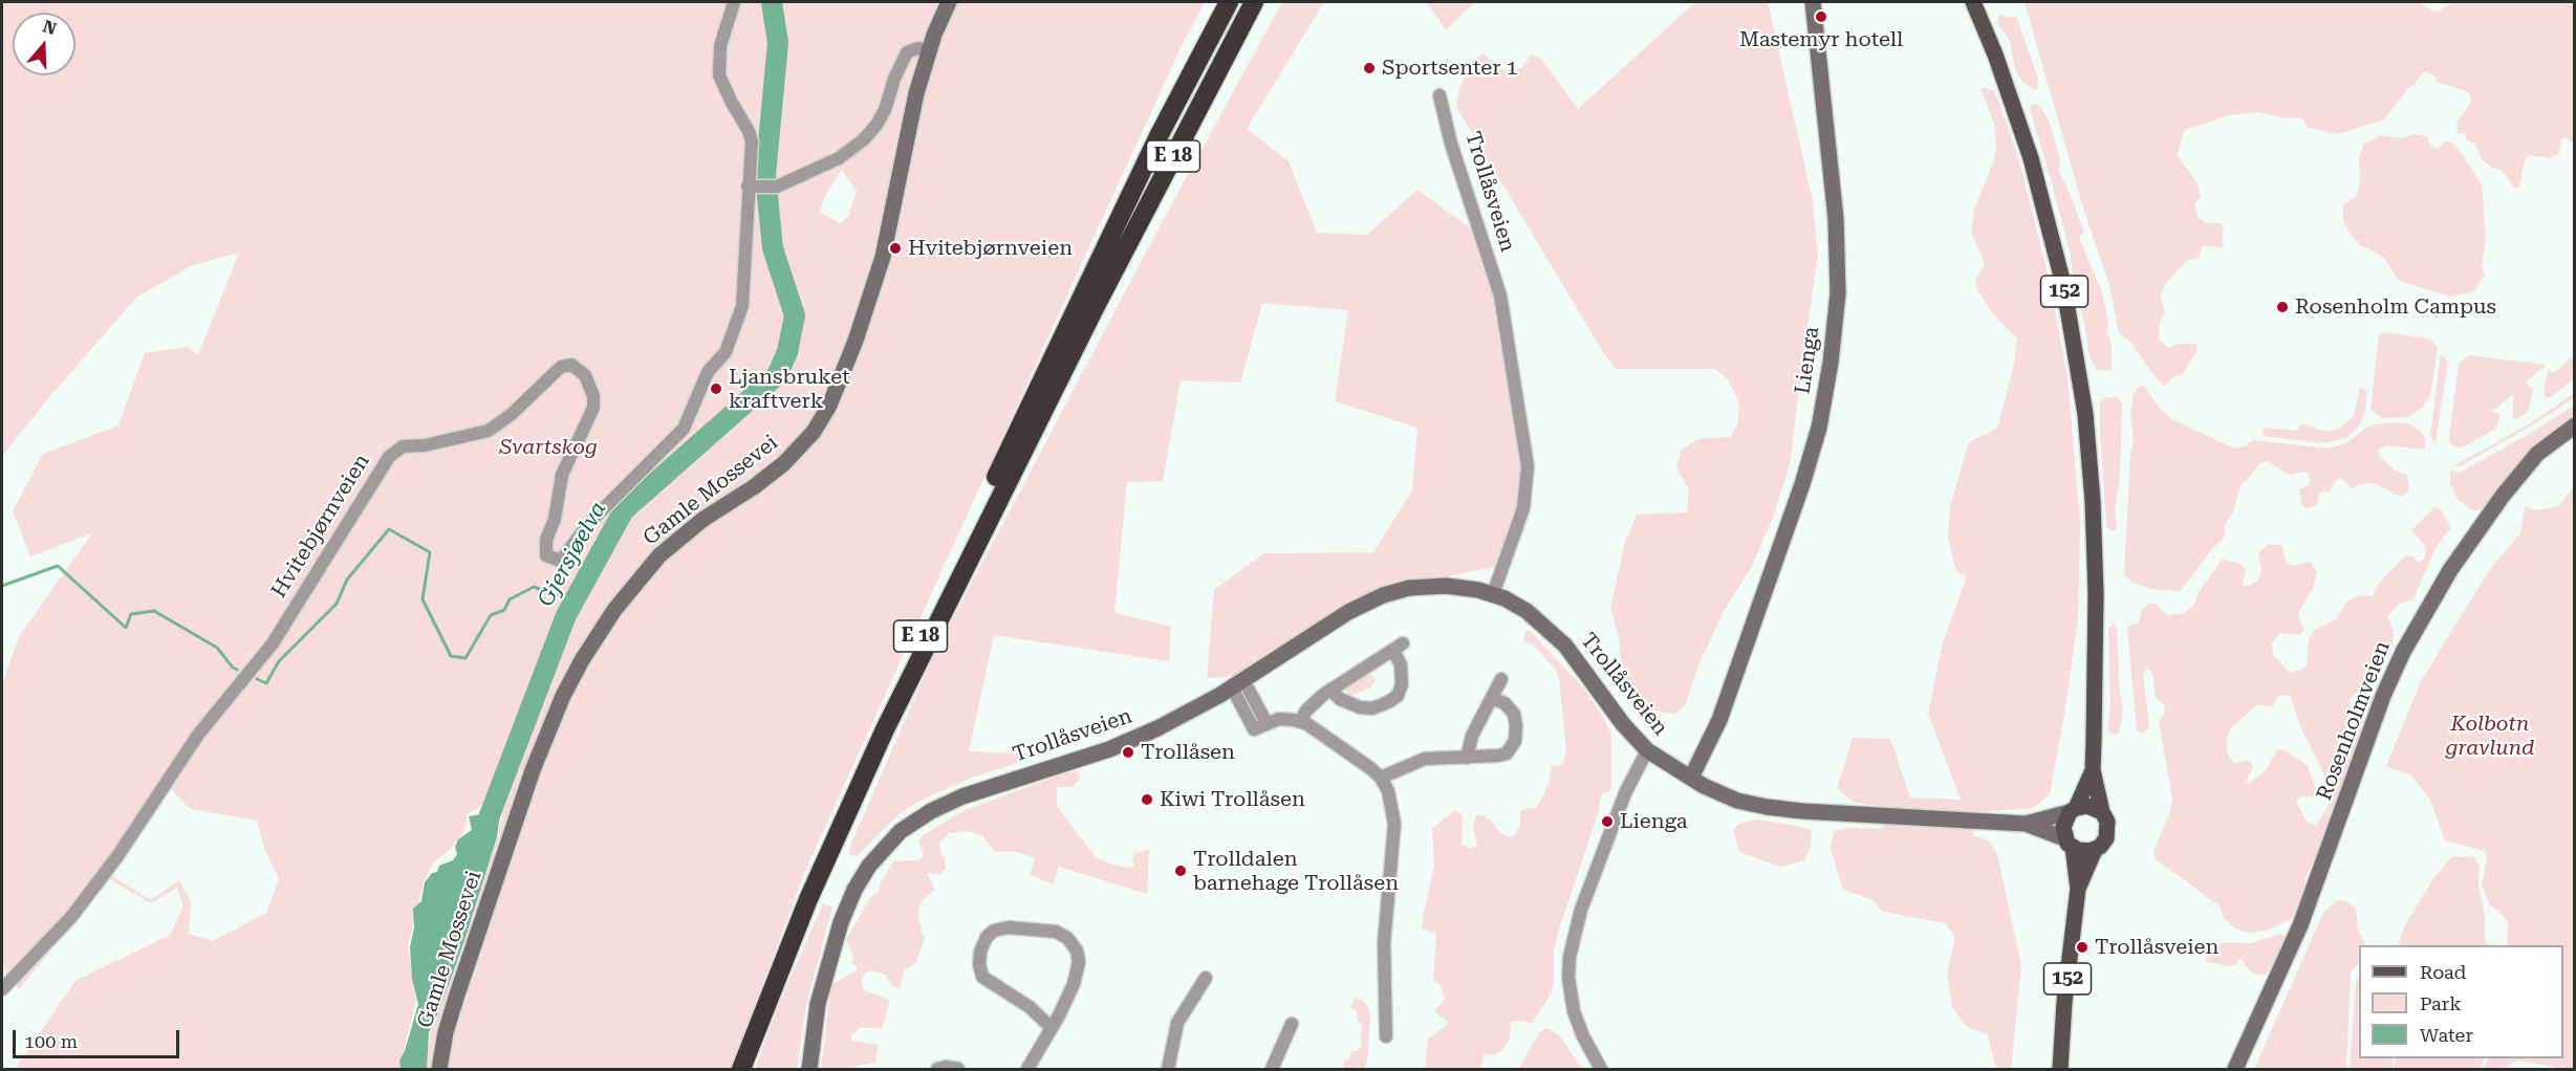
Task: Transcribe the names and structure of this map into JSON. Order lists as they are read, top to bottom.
{
  "streets": {
    "highway": ["E 18"],
    "main road": ["152"],
    "street": [
      "Trollåsveien",
      "Lienga",
      "Gamle Mossevei",
      "Hvitebjørnveien",
      "Rosenholmveien"
    ]
  },
  "crossings": [
    ["Trollåsveien", "152"],
    ["Trollåsveien", "Lienga"]
  ],
  "water": ["Gjersjøelva"],
  "parks": ["Svartskog", "Kolbotn gravlund"],
  "places": [
    "Mastemyr hotell",
    "Sportsenter 1",
    "Hvitebjørnveien",
    "Rosenholm Campus",
    "Ljansbruket kraftverk",
    "Trollåsen",
    "Kiwi Trollåsen",
    "Lienga",
    "Trolldalen barnehage Trollåsen",
    "Trollåsveien"
  ],
  "legend": ["Road", "Park", "Water"],
  "scale_bar": "100 m",
  "north": "top"
}
